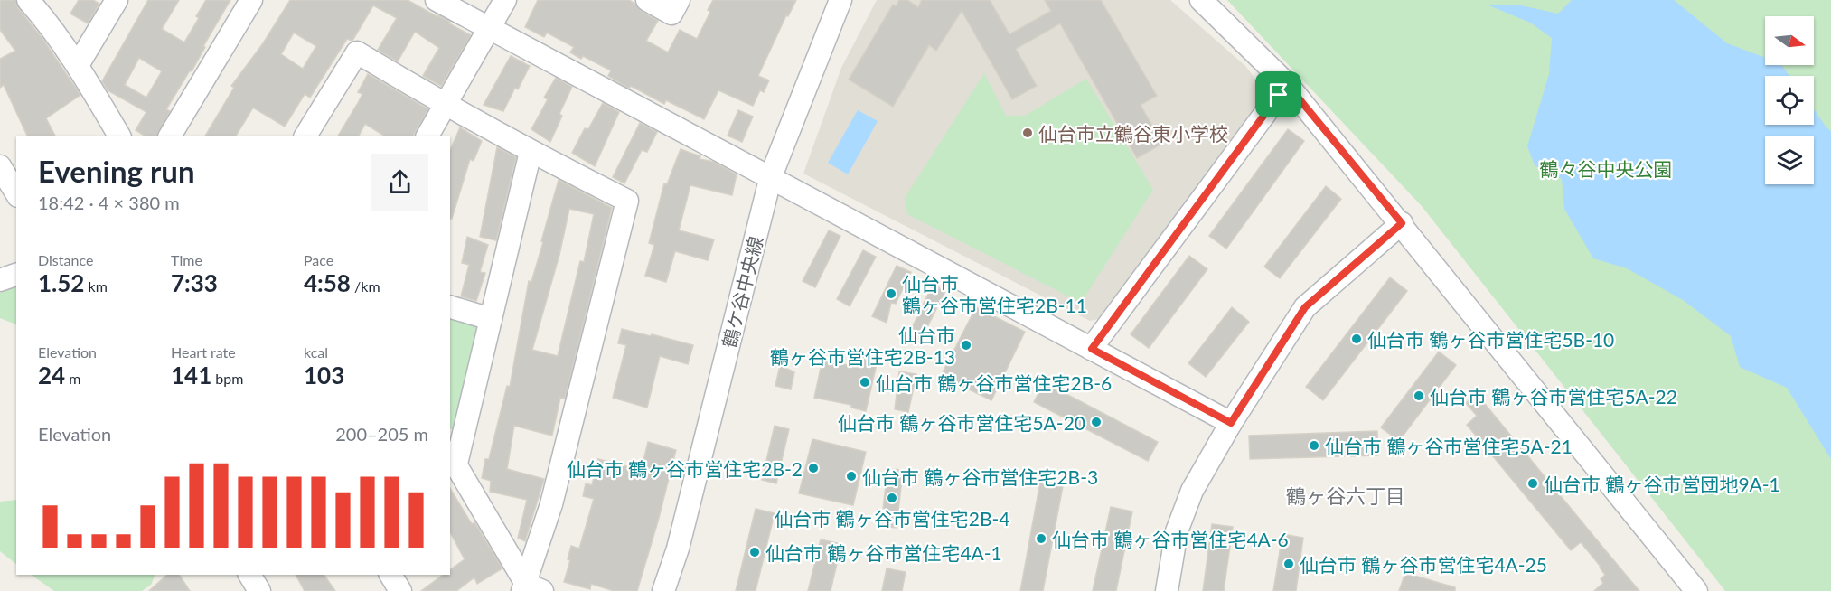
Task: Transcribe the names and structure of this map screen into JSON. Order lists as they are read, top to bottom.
{
  "streets": {
    "street": ["鶴ケ谷中央線"]
  },
  "districts": ["鶴ヶ谷六丁目"],
  "parks": ["鶴々谷中央公園"],
  "places": [
    "仙台市立鶴谷東小学校",
    "仙台市 鶴ヶ谷市営住宅2B-11",
    "仙台市 鶴ヶ谷市営住宅5B-10",
    "仙台市 鶴ヶ谷市営住宅2B-13",
    "仙台市 鶴ヶ谷市営住宅2B-6",
    "仙台市 鶴ヶ谷市営住宅5A-22",
    "仙台市 鶴ヶ谷市営住宅5A-20",
    "仙台市 鶴ヶ谷市営住宅5A-21",
    "仙台市 鶴ヶ谷市営住宅2B-2",
    "仙台市 鶴ヶ谷市営住宅2B-3",
    "仙台市 鶴ヶ谷市営団地9A-1",
    "仙台市 鶴ヶ谷市営住宅2B-4",
    "仙台市 鶴ヶ谷市営住宅4A-6",
    "仙台市 鶴ヶ谷市営住宅4A-1",
    "仙台市 鶴ヶ谷市営住宅4A-25"
  ],
  "north": "right",
  "page": {
    "heading": ["Evening run", "18:42 · 4 × 380 m"],
    "stats": [
      ["Distance", "1.52 km"],
      ["Time", "7:33"],
      ["Pace", "4:58 /km"],
      ["Elevation", "24 m"],
      ["Heart rate", "141 bpm"],
      ["kcal", "103"]
    ],
    "chart": ["Elevation", "200–205 m"]
  }
}
